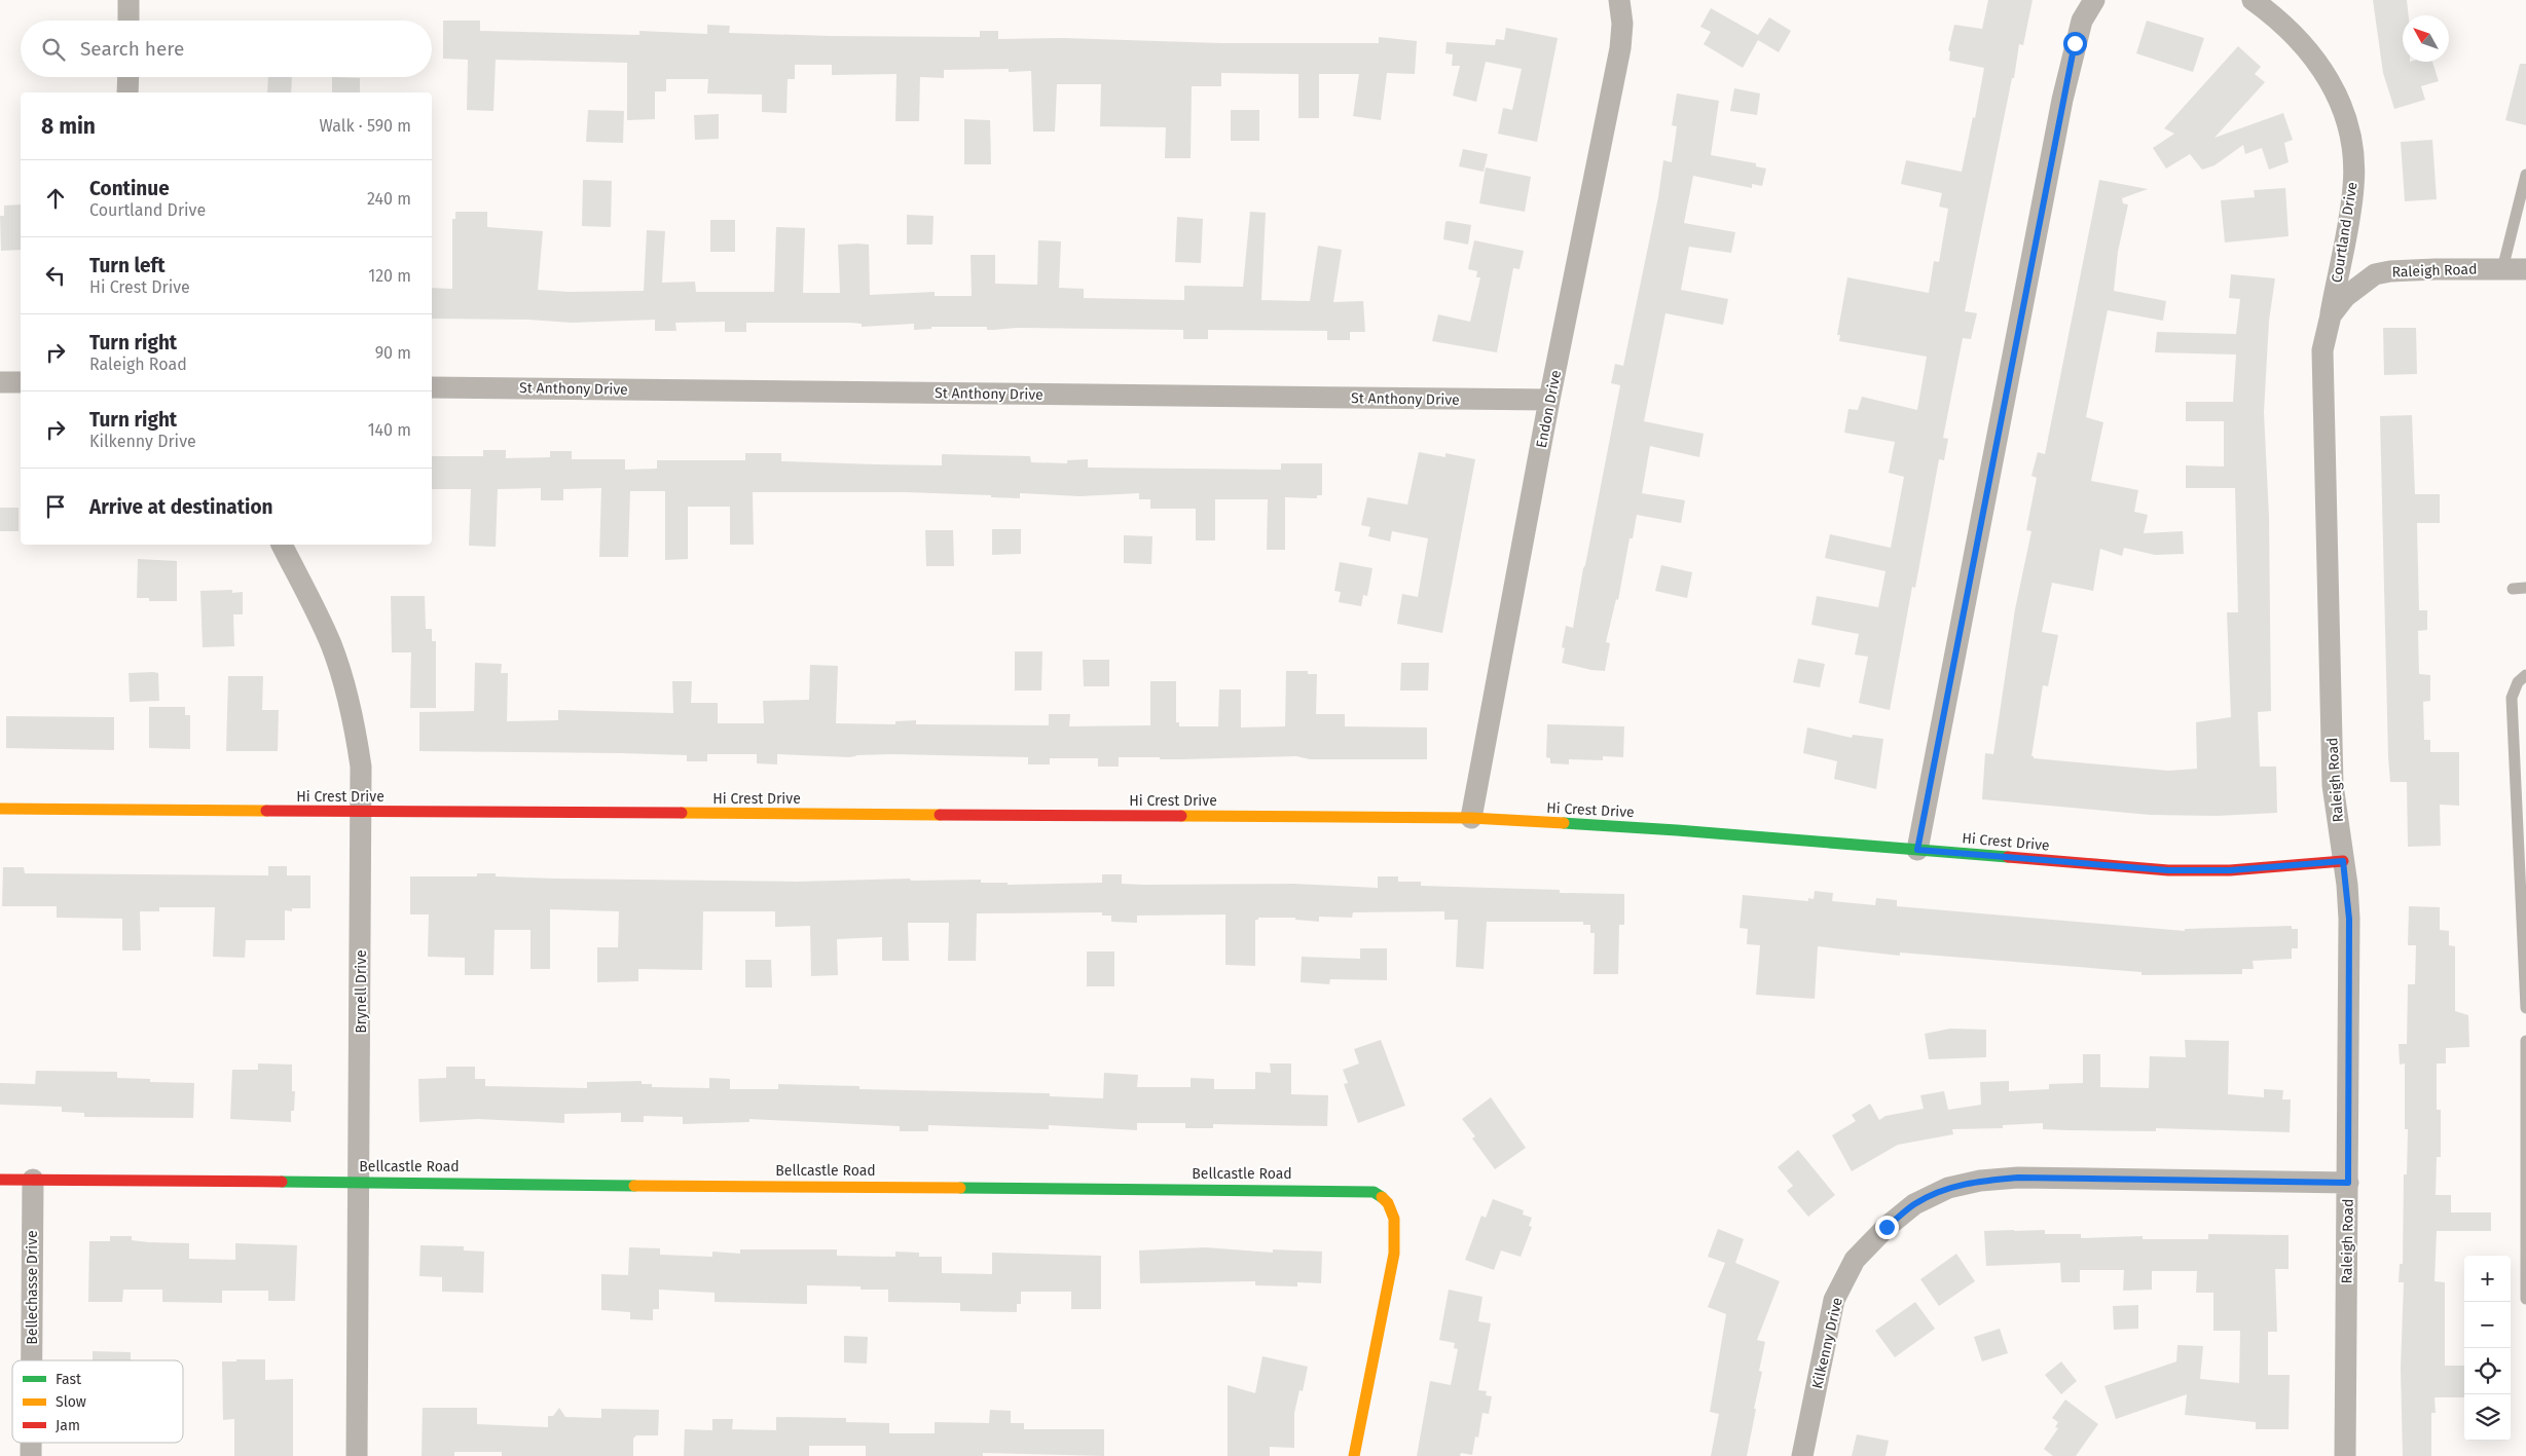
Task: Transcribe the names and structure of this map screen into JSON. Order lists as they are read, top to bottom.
{
  "streets": {
    "street": [
      "Courtland Drive",
      "Raleigh Road",
      "St Anthony Drive",
      "Endon Drive",
      "Hi Crest Drive",
      "Brynell Drive",
      "Bellcastle Road",
      "Bellechasse Drive",
      "Kilkenny Drive"
    ]
  },
  "crossings": [
    ["Courtland Drive", "Raleigh Road"],
    ["Raleigh Road", "Hi Crest Drive"],
    ["Raleigh Road", "Kilkenny Drive"],
    ["St Anthony Drive", "Endon Drive"],
    ["Endon Drive", "Hi Crest Drive"],
    ["Hi Crest Drive", "Brynell Drive"],
    ["Brynell Drive", "Bellcastle Road"],
    ["Bellcastle Road", "Bellechasse Drive"]
  ],
  "legend": ["Fast", "Slow", "Jam"],
  "north": "top left",
  "page": {
    "search": "Search here",
    "heading": ["8 min", "Walk · 590 m"],
    "list": [
      ["Continue", "Courtland Drive", "240 m"],
      ["Turn left", "Hi Crest Drive", "120 m"],
      ["Turn right", "Raleigh Road", "90 m"],
      ["Turn right", "Kilkenny Drive", "140 m"],
      "Arrive at destination"
    ],
    "map_buttons": ["+", "−"]
  }
}
